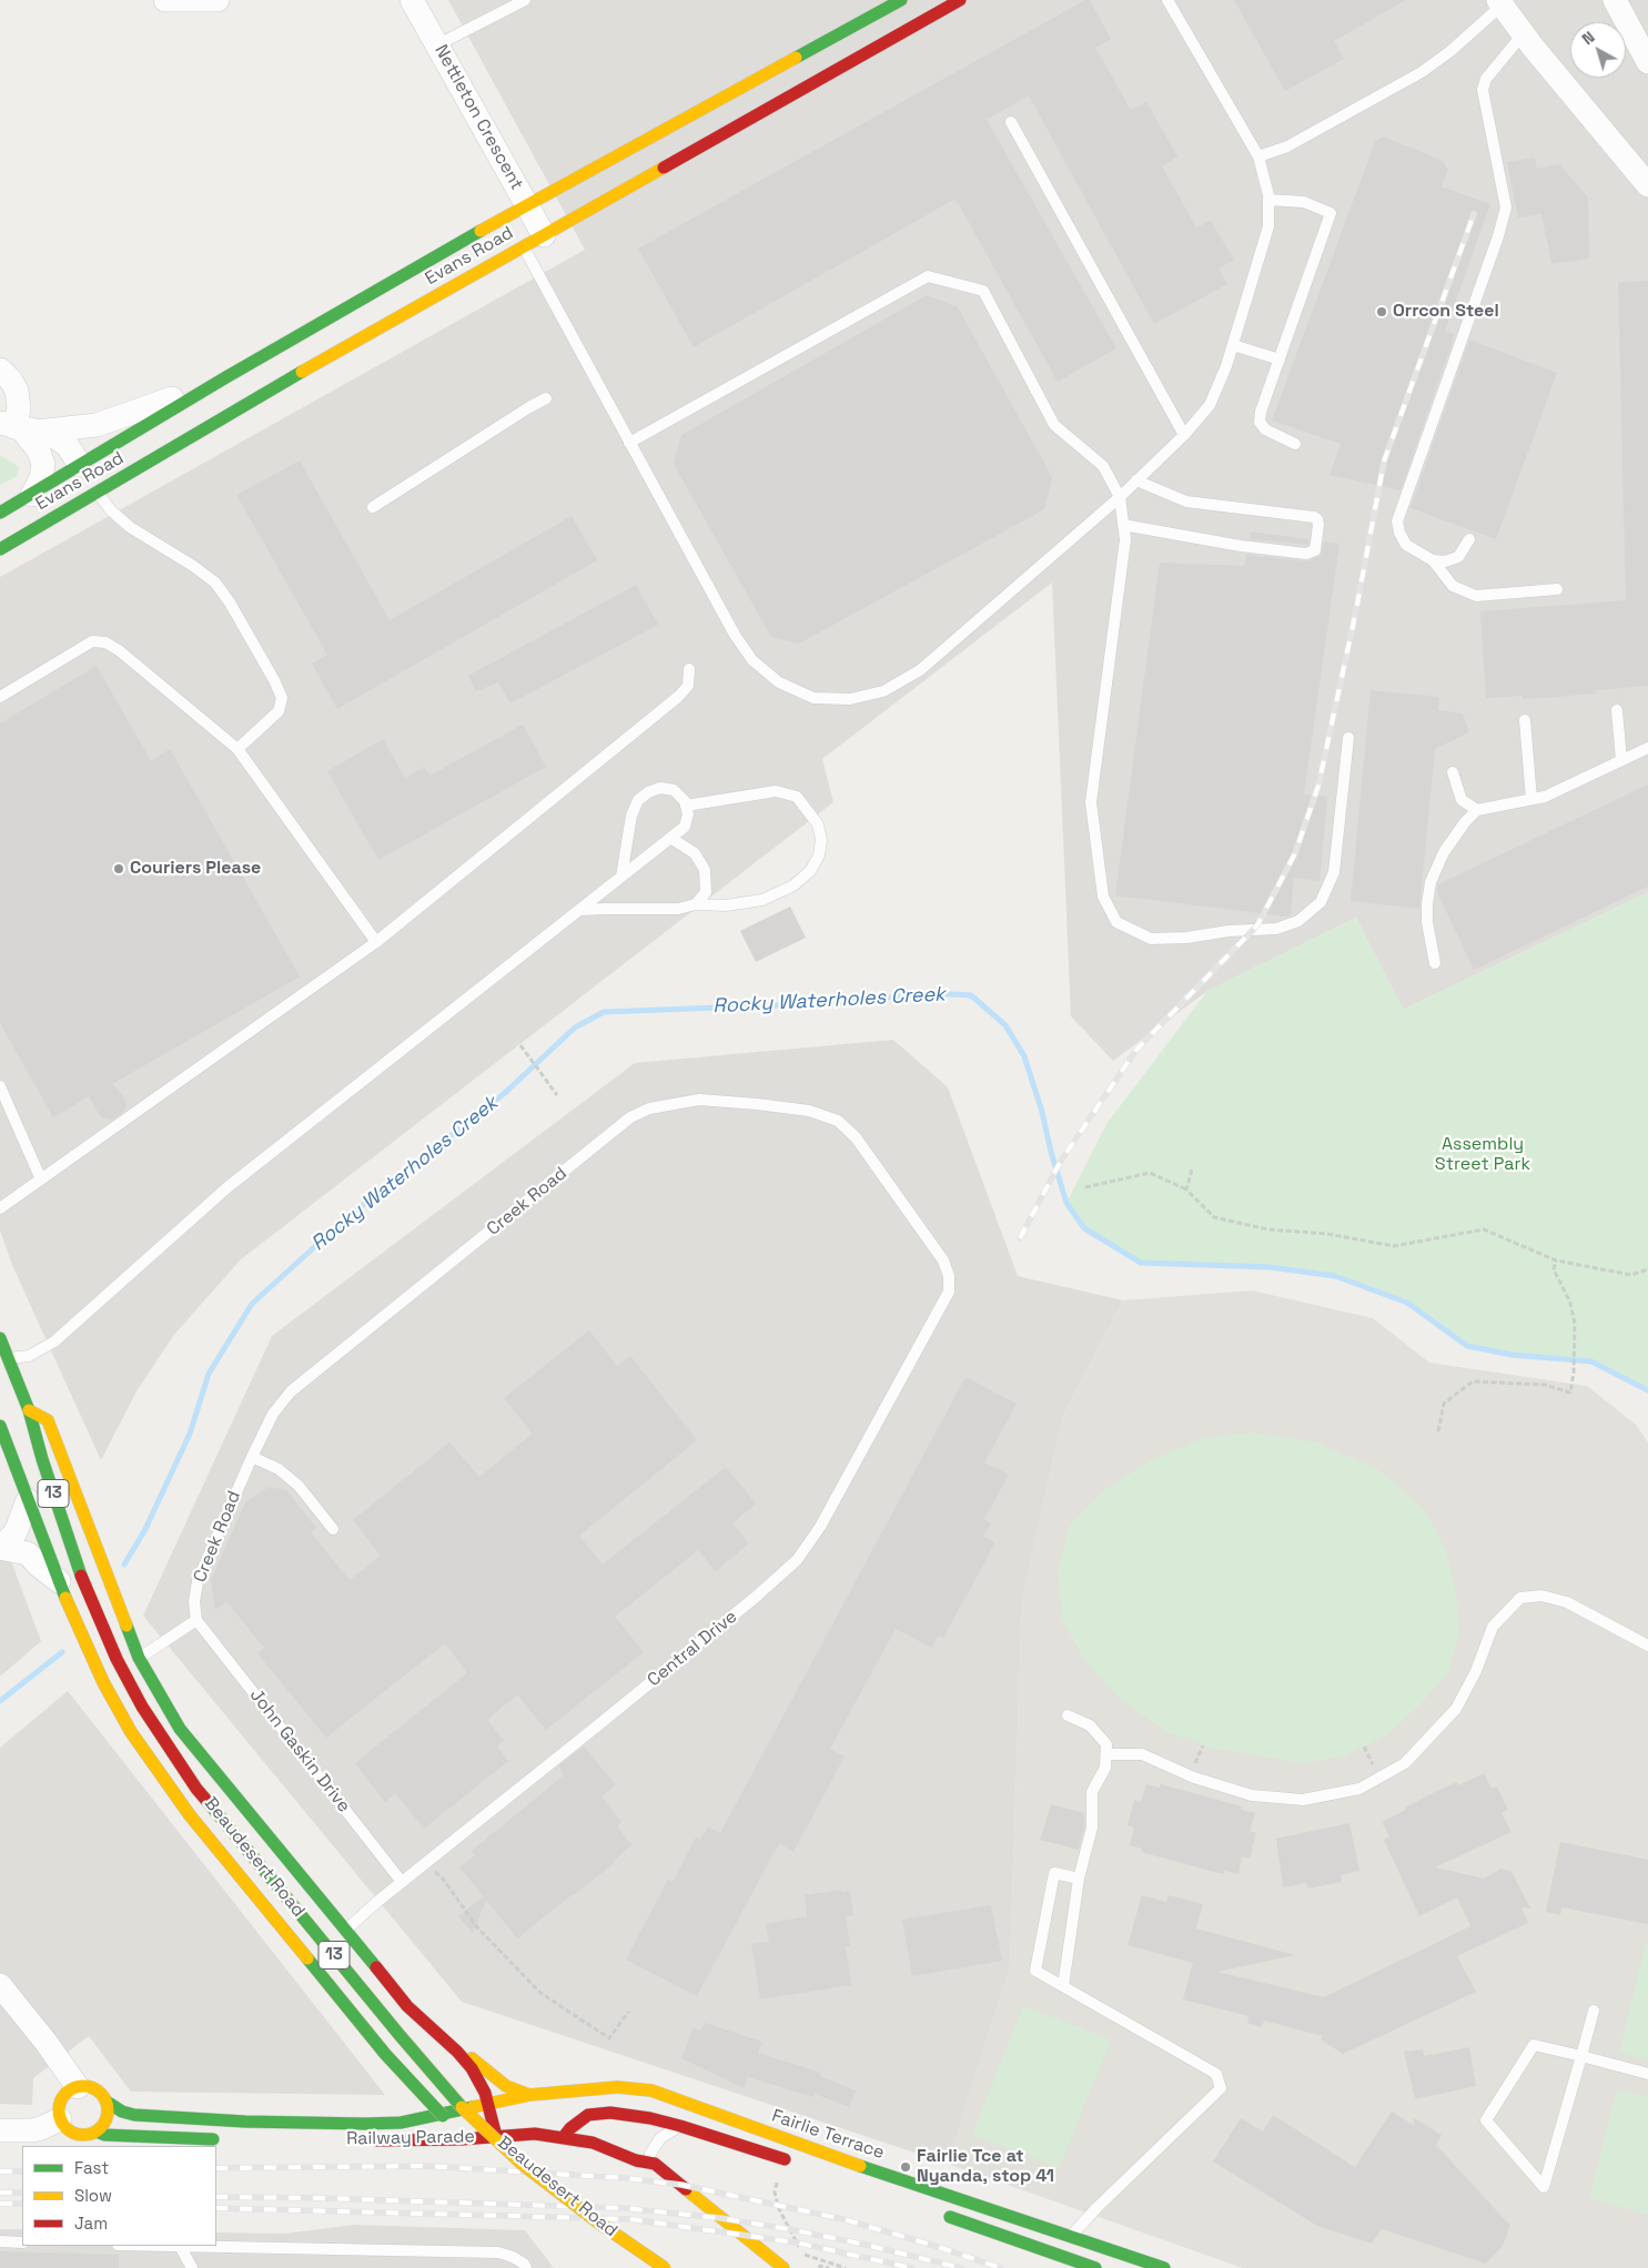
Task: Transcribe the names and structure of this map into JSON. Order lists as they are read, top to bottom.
{
  "streets": {
    "main road": [
      "Evans Road",
      "13",
      "Beaudesert Road",
      "Fairlie Terrace",
      "Railway Parade"
    ],
    "street": ["Nettleton Crescent"],
    "lane": ["Creek Road", "Central Drive", "John Gaskin Drive"]
  },
  "crossings": [
    ["Nettleton Crescent", "Evans Road"],
    ["Creek Road", "Central Drive"],
    ["Creek Road", "John Gaskin Drive"],
    ["Central Drive", "John Gaskin Drive"],
    ["Fairlie Terrace", "Railway Parade"]
  ],
  "water": ["Rocky Waterholes Creek"],
  "parks": ["Assembly Street Park"],
  "places": ["Orrcon Steel", "Couriers Please", "Fairlie Tce at Nyanda, stop 41"],
  "legend": ["Fast", "Slow", "Jam"],
  "north": "top left"
}
